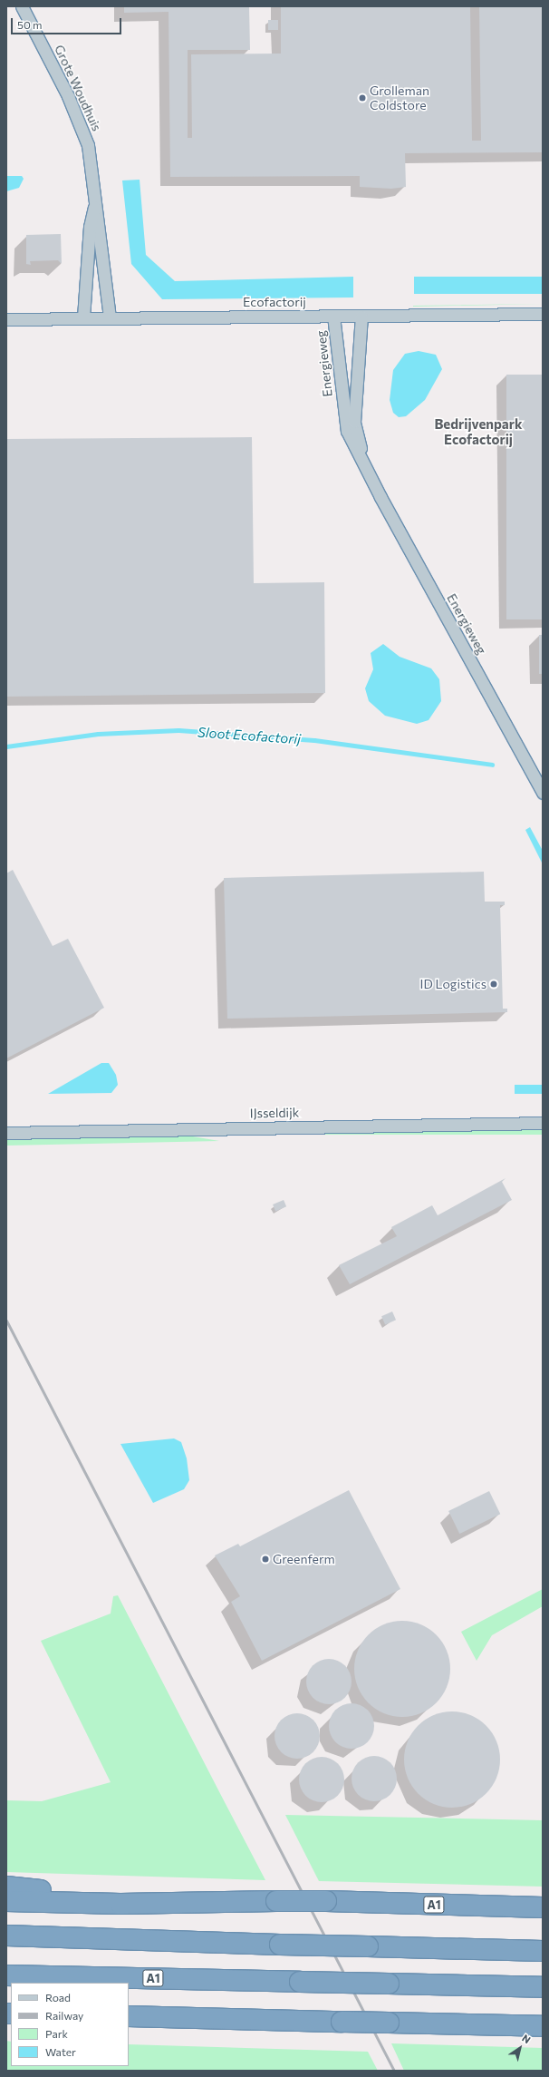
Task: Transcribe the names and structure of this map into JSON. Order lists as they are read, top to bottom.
{
  "streets": {
    "highway": ["A1"],
    "street": [
      "Grote Woudhuis",
      "Ecofactorij",
      "Energieweg",
      "IJsseldijk"
    ]
  },
  "crossings": [
    ["Grote Woudhuis", "Ecofactorij"],
    ["Ecofactorij", "Energieweg"]
  ],
  "districts": ["Bedrijvenpark Ecofactorij"],
  "water": ["Sloot Ecofactorij"],
  "places": ["Grolleman Coldstore", "ID Logistics", "Greenferm"],
  "legend": [
    "Road",
    "Railway",
    "Park",
    "Water"
  ],
  "scale_bar": "50 m",
  "north": "top right"
}
